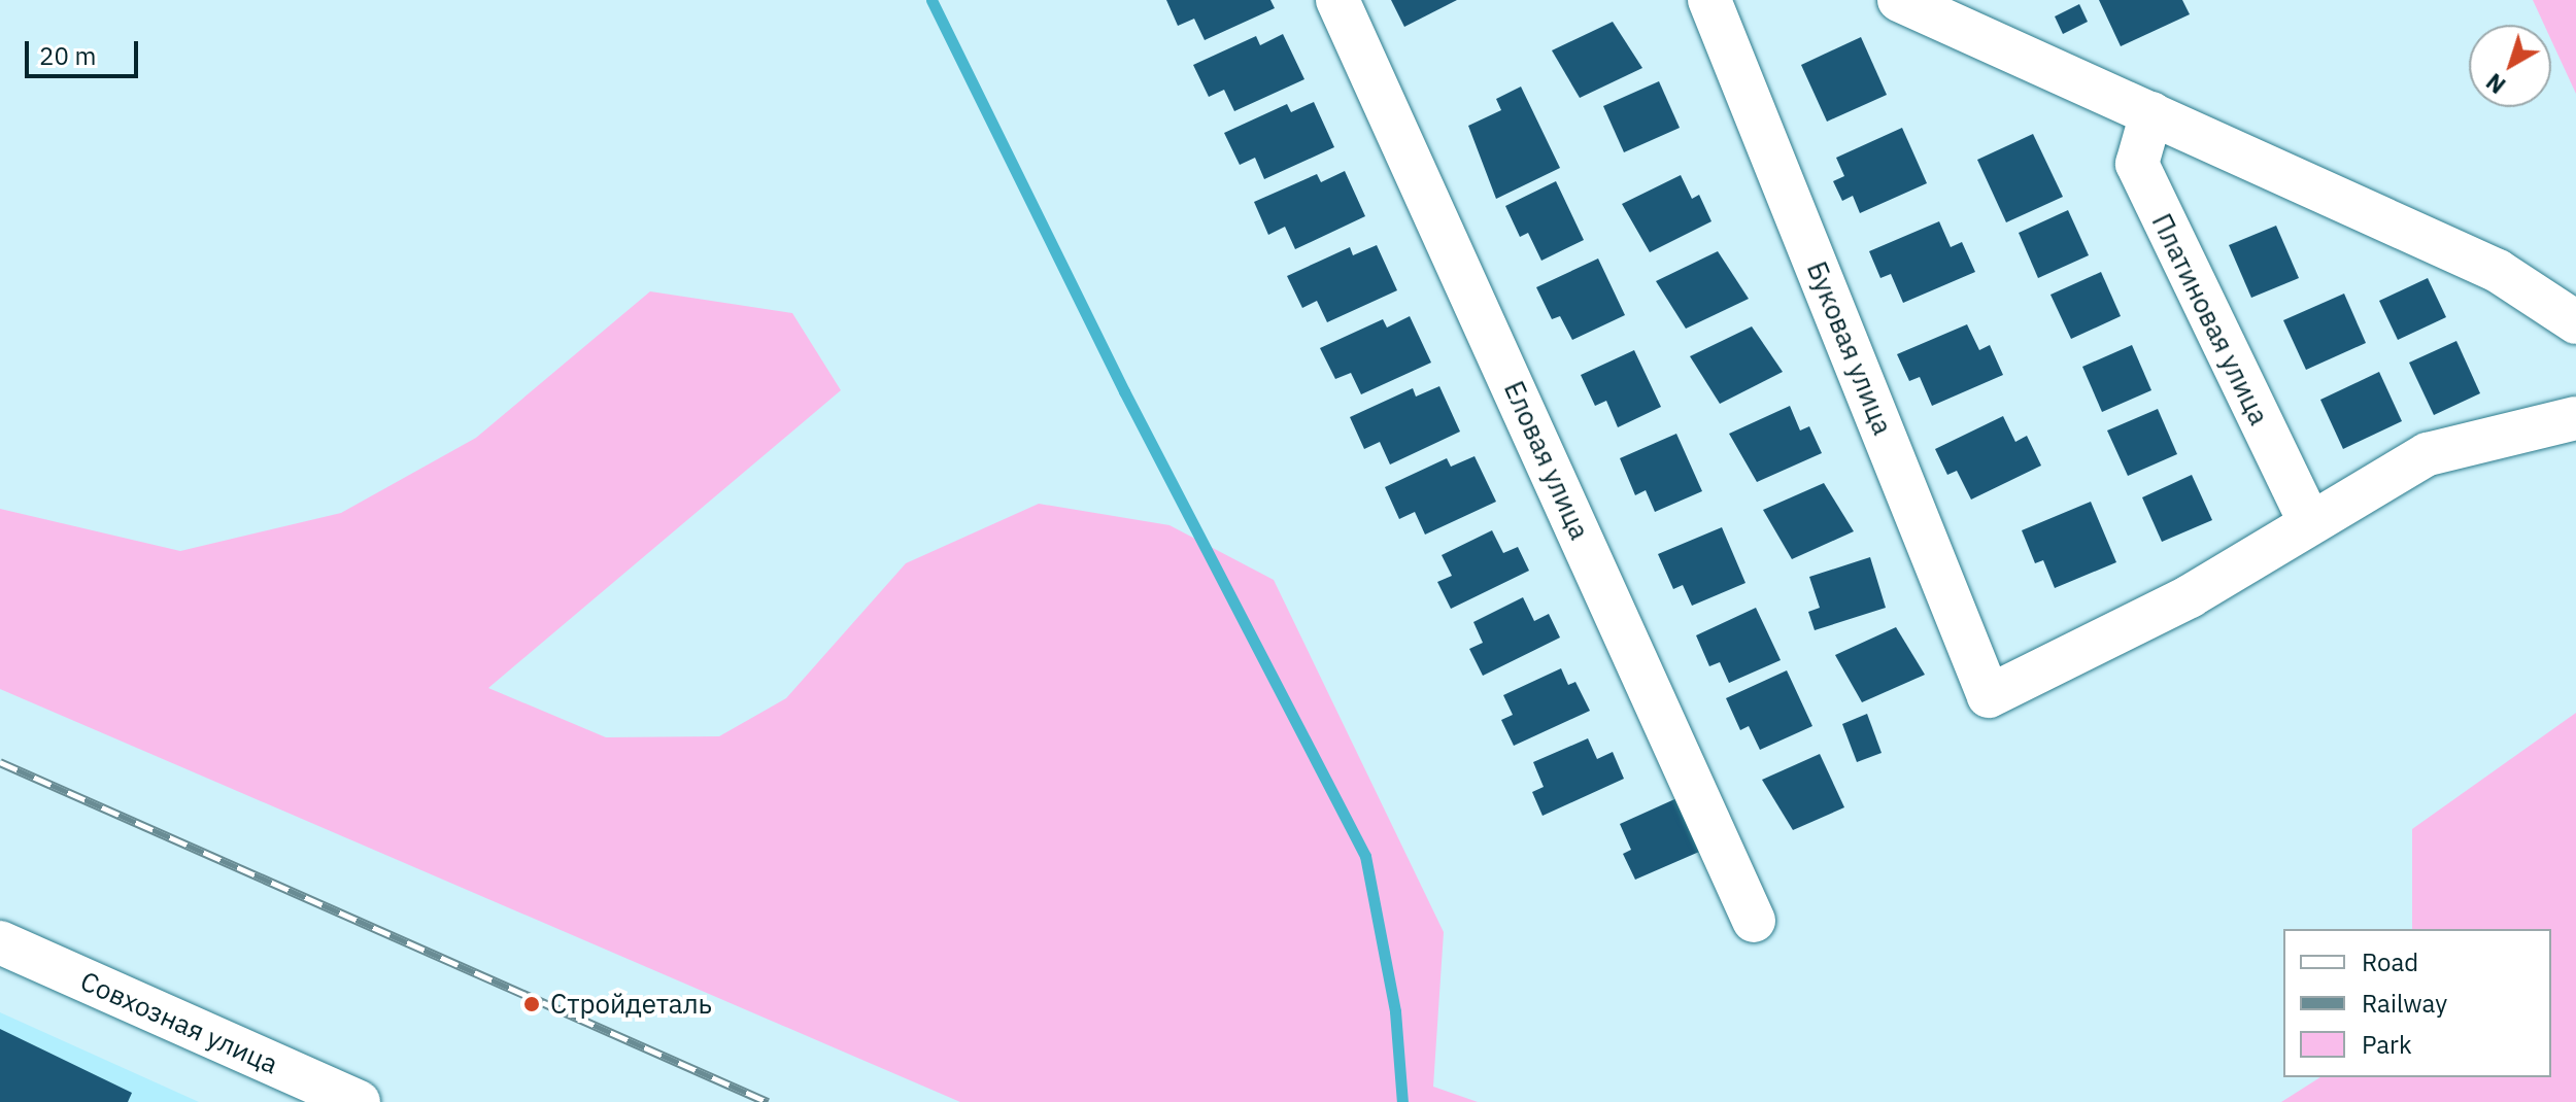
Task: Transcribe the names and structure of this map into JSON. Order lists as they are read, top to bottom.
{
  "streets": {
    "street": [
      "Платиновая улица",
      "Буковая улица",
      "Еловая улица",
      "Совхозная улица"
    ]
  },
  "crossings": [
    ["Платиновая улица", "Буковая улица"]
  ],
  "places": ["Стройдеталь"],
  "legend": ["Road", "Railway", "Park"],
  "scale_bar": "20 m",
  "north": "bottom left"
}
